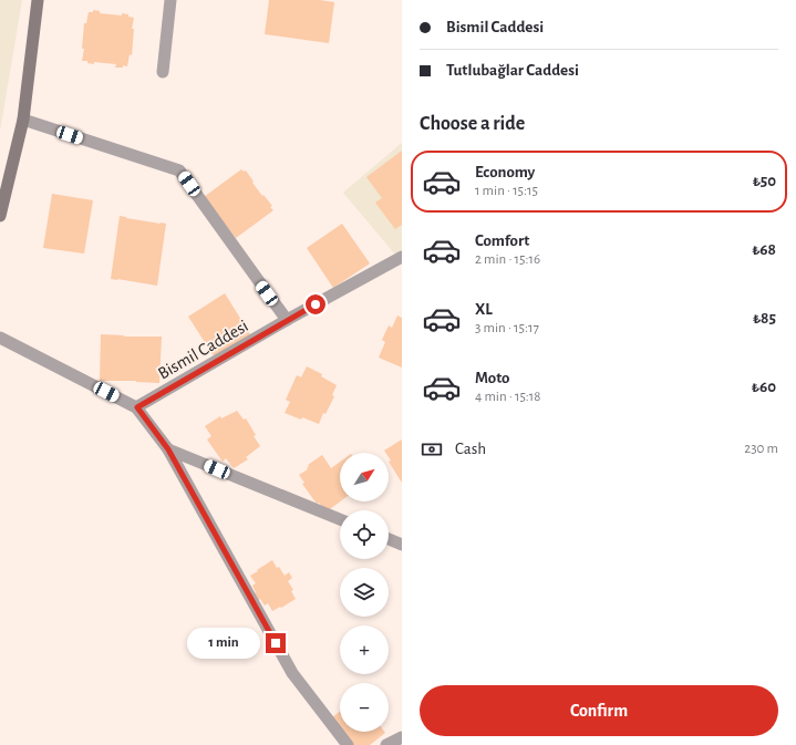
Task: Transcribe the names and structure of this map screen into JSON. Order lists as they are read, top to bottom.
{
  "streets": {
    "street": ["Bismil Caddesi"]
  },
  "north": "top right",
  "page": {
    "banner": ["Bismil Caddesi", "Tutlubağlar Caddesi"],
    "heading": "Choose a ride",
    "list": [
      {
        "name": "Economy",
        "note": "1 min · 15:15",
        "value": "₺50"
      },
      {
        "name": "Comfort",
        "note": "2 min · 15:16",
        "value": "₺68"
      },
      {
        "name": "XL",
        "note": "3 min · 15:17",
        "value": "₺85"
      },
      {
        "name": "Moto",
        "note": "4 min · 15:18",
        "value": "₺60"
      }
    ],
    "pay": ["Cash", "230 m"],
    "map_buttons": ["+", "−"],
    "bubble": "1 min",
    "buttons": "Confirm"
  }
}
